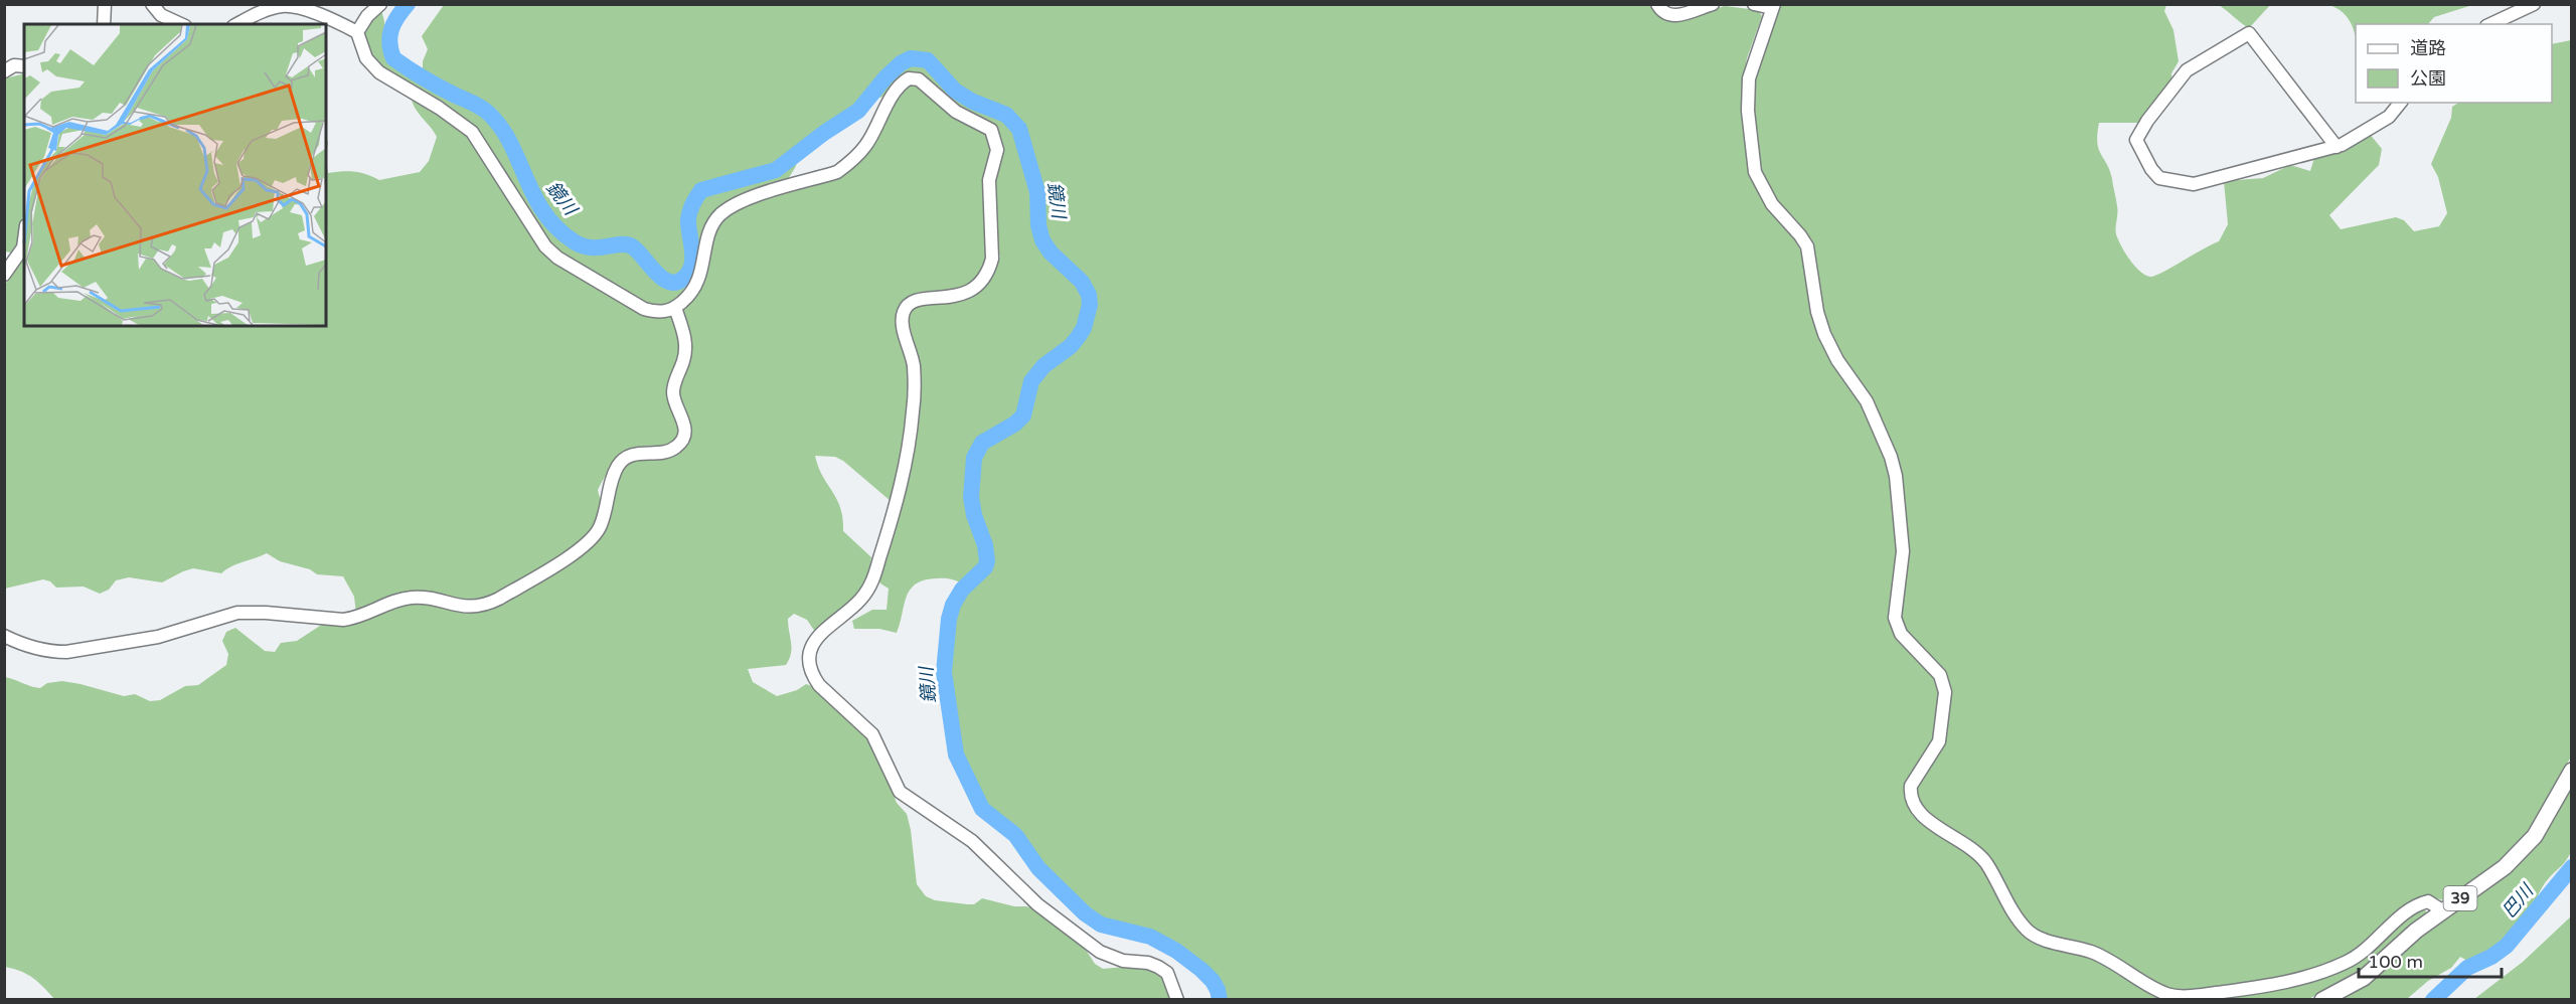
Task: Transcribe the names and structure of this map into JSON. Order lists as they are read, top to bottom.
{
  "streets": {
    "main road": ["39"]
  },
  "water": ["鏡川", "巴川"],
  "legend": ["道路", "公園"],
  "scale_bar": "100 m"
}
